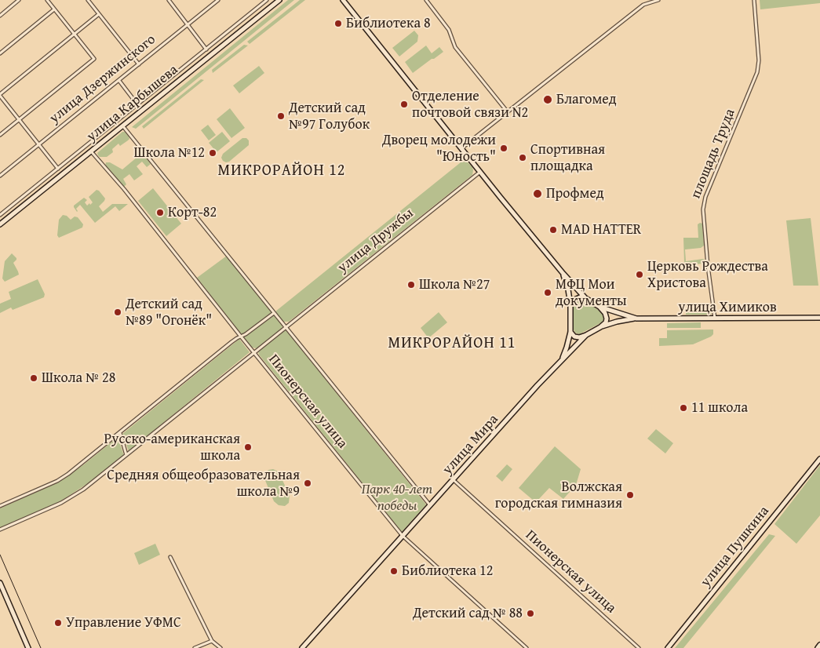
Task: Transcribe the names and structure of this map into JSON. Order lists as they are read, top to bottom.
{
  "streets": {
    "street": [
      "улица Дзержинского",
      "улица Карбышева",
      "площадь Труда",
      "улица Дружбы",
      "улица Химиков",
      "Пионерская улица",
      "улица Мира",
      "улица Пушкина"
    ]
  },
  "crossings": [
    ["улица Карбышева", "Пионерская улица"],
    ["площадь Труда", "улица Химиков"],
    ["улица Дружбы", "Пионерская улица"],
    ["улица Химиков", "улица Мира"],
    ["Пионерская улица", "улица Мира"]
  ],
  "districts": ["МИКРОРАЙОН 12", "МИКРОРАЙОН 11"],
  "parks": ["Парк 40-лет победы"],
  "places": [
    "Библиотека 8",
    "Благомед",
    "Отделение почтовой связи N2",
    "Детский сад №97 Голубок",
    "Дворец молодежи \"Юность\"",
    "Школа №12",
    "Спортивная площадка",
    "Профмед",
    "Корт-82",
    "MAD HATTER",
    "Церковь Рождества Христова",
    "Школа №27",
    "МФЦ Мои документы",
    "Детский сад №89 \"Огонёк\"",
    "Школа № 28",
    "11 школа",
    "Русско-американская школа",
    "Средняя общеобразовательная школа №9",
    "Волжская городская гимназия",
    "Библиотека 12",
    "Детский сад № 88",
    "Управление УФМС"
  ]
}
